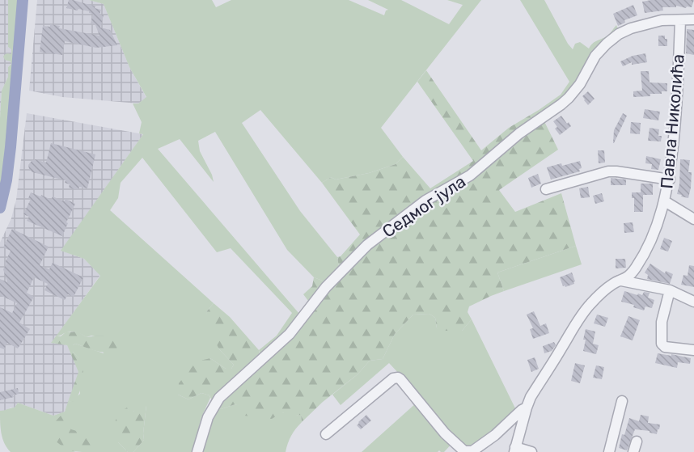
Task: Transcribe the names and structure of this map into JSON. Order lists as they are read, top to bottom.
{
  "streets": {
    "street": ["Павла Николића", "Седмог јула"]
  },
  "crossings": [
    ["Павла Николића", "Седмог јула"]
  ]
}
